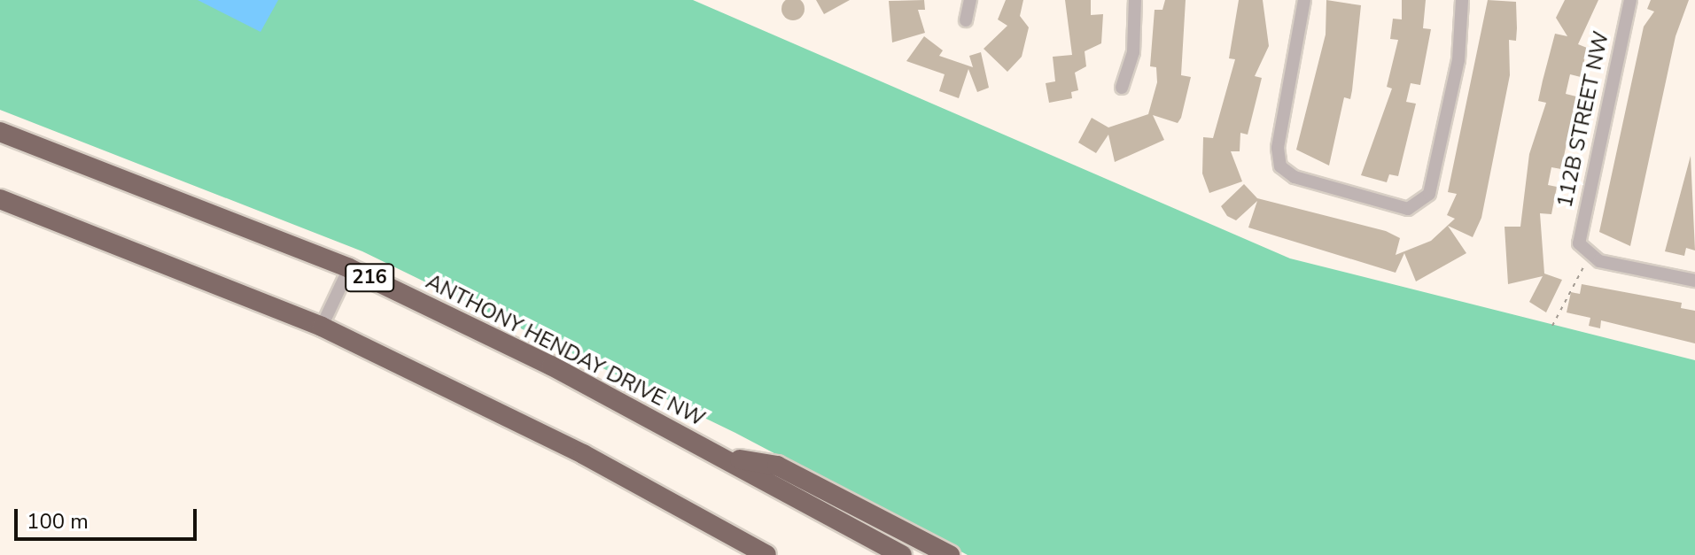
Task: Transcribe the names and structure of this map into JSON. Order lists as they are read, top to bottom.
{
  "streets": {
    "highway": ["216", "ANTHONY HENDAY DRIVE NW"],
    "street": ["112B STREET NW"]
  },
  "scale_bar": "100 m"
}
